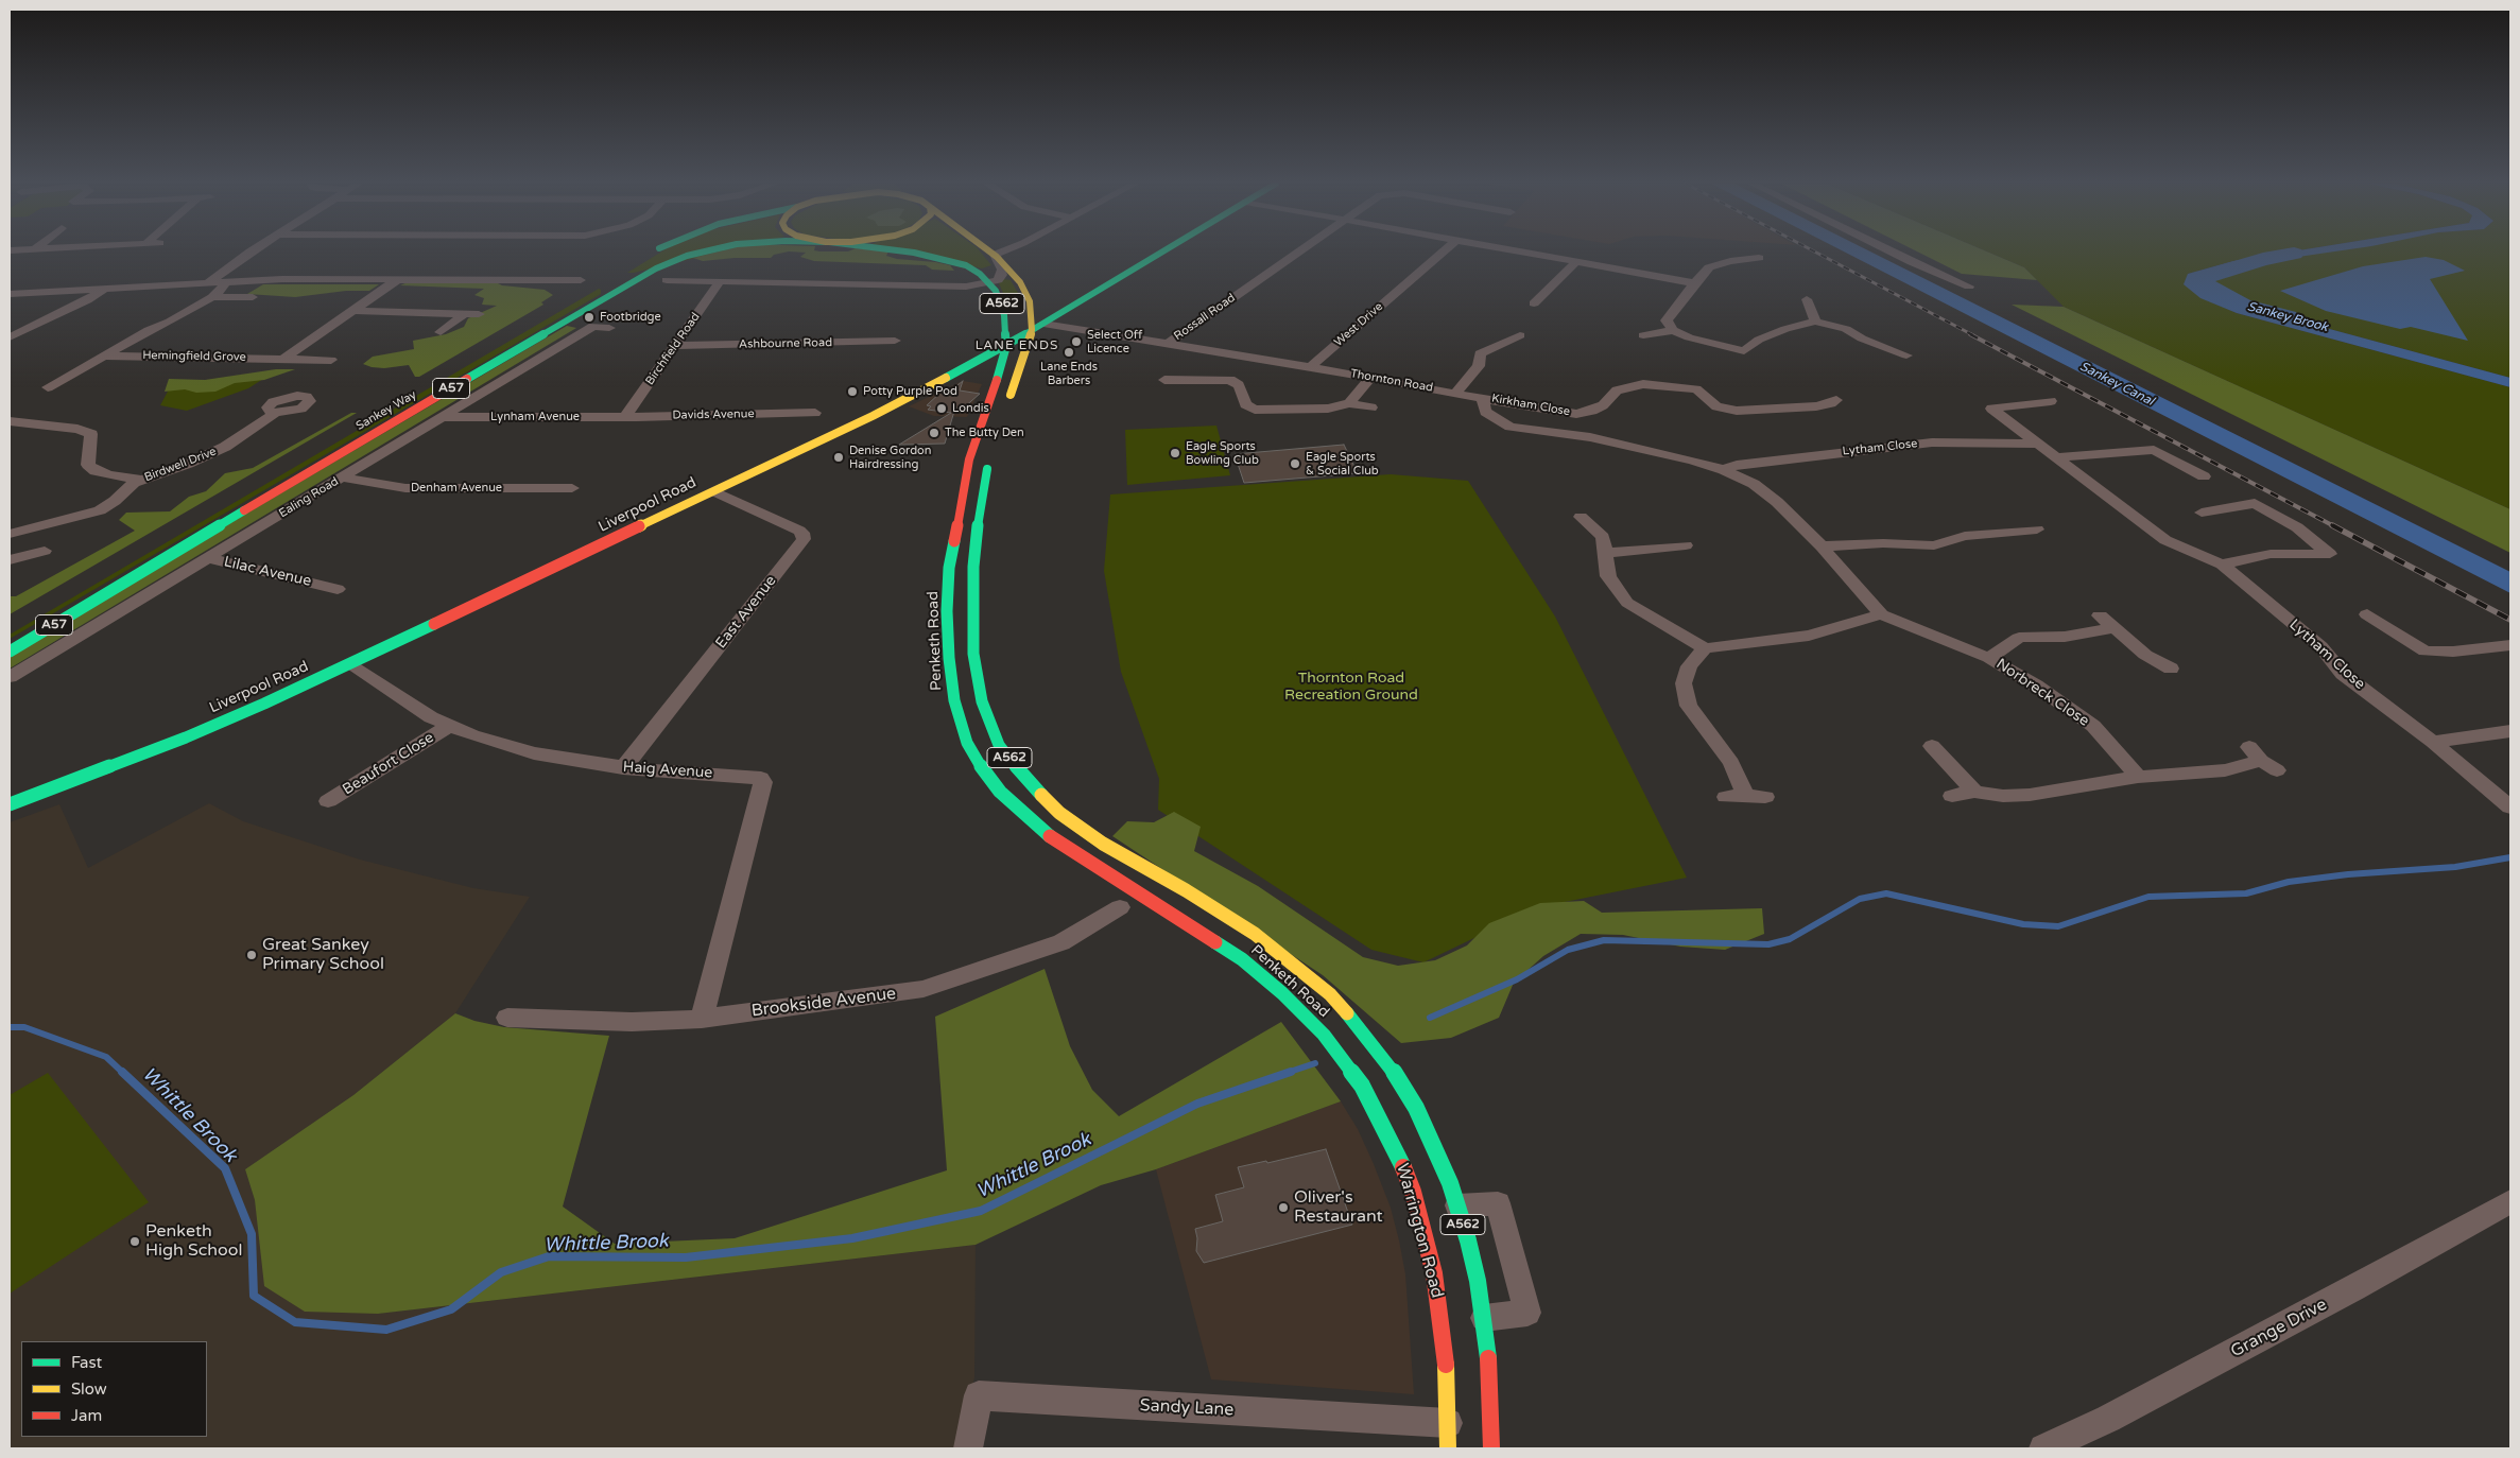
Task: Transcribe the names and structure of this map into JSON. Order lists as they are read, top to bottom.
{
  "streets": {
    "main road": [
      "A562",
      "A57",
      "Sankey Way",
      "Liverpool Road",
      "Penketh Road",
      "Warrington Road"
    ],
    "street": [
      "Rossall Road",
      "West Drive",
      "Ashbourne Road",
      "Birchfield Road",
      "Hemingfield Grove",
      "Thornton Road",
      "Kirkham Close",
      "Davids Avenue",
      "Lynham Avenue",
      "Lytham Close",
      "Birdwell Drive",
      "Denham Avenue",
      "Ealing Road",
      "Lilac Avenue",
      "East Avenue",
      "Norbreck Close",
      "Beaufort Close",
      "Haig Avenue",
      "Brookside Avenue",
      "Grange Drive",
      "Sandy Lane"
    ]
  },
  "crossings": [
    ["A562", "Liverpool Road"],
    ["A562", "Penketh Road"],
    ["Rossall Road", "Thornton Road"],
    ["West Drive", "Thornton Road"],
    ["Ashbourne Road", "Birchfield Road"],
    ["Birchfield Road", "Davids Avenue"],
    ["Birchfield Road", "Lynham Avenue"],
    ["Thornton Road", "Kirkham Close"],
    ["Thornton Road", "Liverpool Road"],
    ["Davids Avenue", "Lynham Avenue"],
    ["Lynham Avenue", "Ealing Road"],
    ["Lytham Close", "Norbreck Close"],
    ["Denham Avenue", "Ealing Road"],
    ["Ealing Road", "Lilac Avenue"],
    ["Liverpool Road", "East Avenue"],
    ["Liverpool Road", "Penketh Road"],
    ["Liverpool Road", "Haig Avenue"],
    ["East Avenue", "Haig Avenue"],
    ["Penketh Road", "Warrington Road"],
    ["Beaufort Close", "Haig Avenue"],
    ["Haig Avenue", "Brookside Avenue"],
    ["Warrington Road", "Sandy Lane"]
  ],
  "districts": ["LANE ENDS"],
  "water": ["Sankey Brook", "Sankey Canal", "Whittle Brook"],
  "parks": ["Thornton Road Recreation Ground"],
  "places": [
    "Footbridge",
    "Select Off Licence",
    "Lane Ends Barbers",
    "Potty Purple Pod",
    "Londis",
    "The Butty Den",
    "Eagle Sports Bowling Club",
    "Denise Gordon Hairdressing",
    "Eagle Sports & Social Club",
    "Great Sankey Primary School",
    "Oliver's Restaurant",
    "Penketh High School"
  ],
  "legend": ["Fast", "Slow", "Jam"]
}
